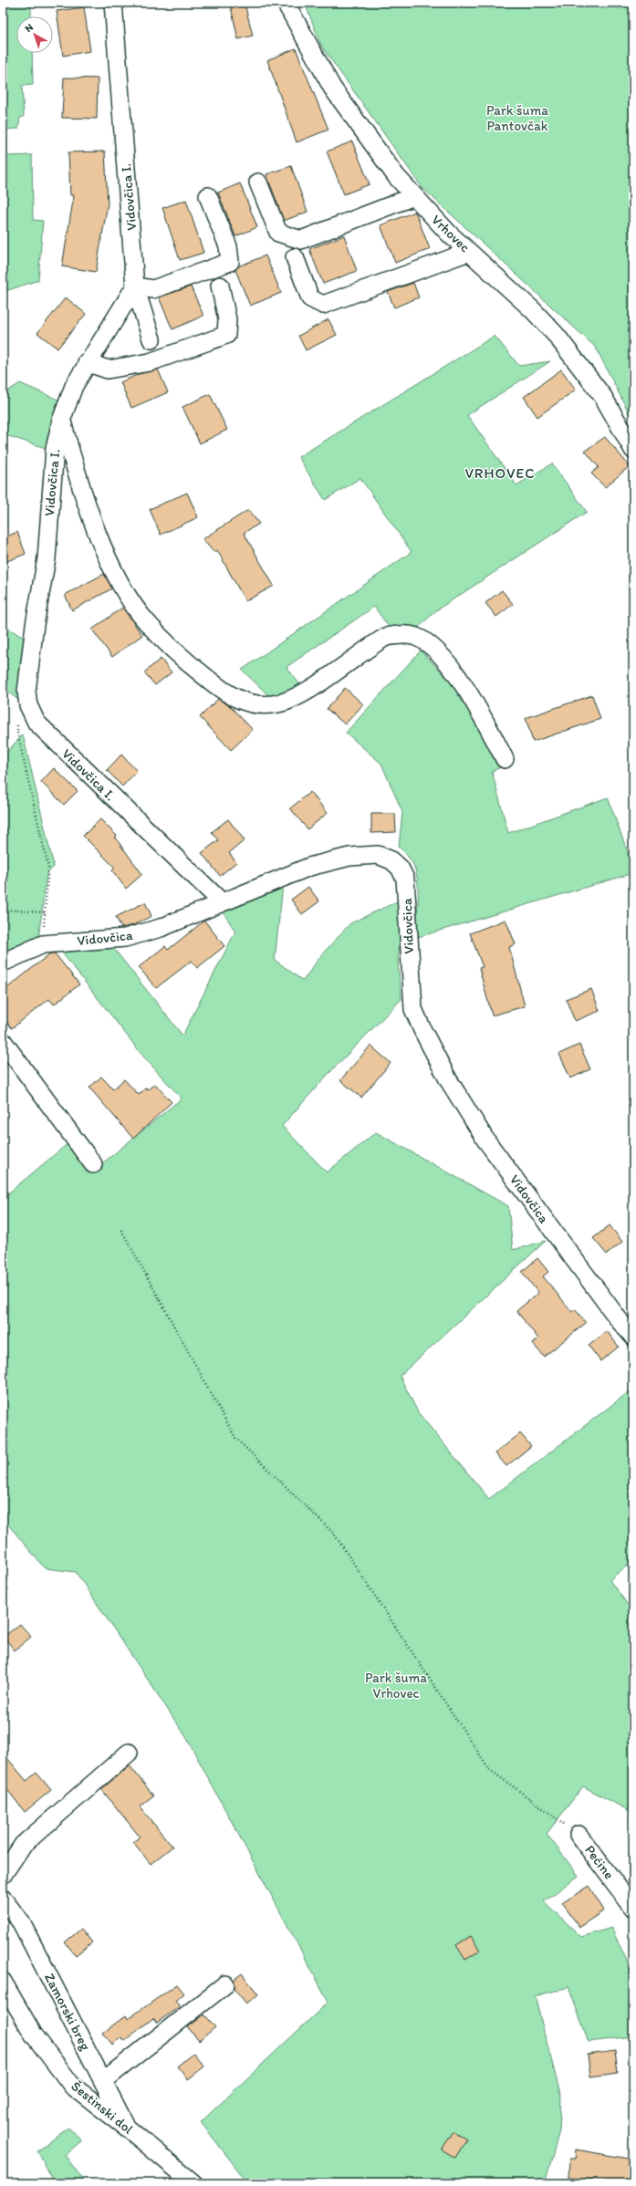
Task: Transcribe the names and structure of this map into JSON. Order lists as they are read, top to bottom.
{
  "streets": {
    "street": [
      "Vidovčica I.",
      "Vrhovec",
      "Vidovčica",
      "Pećine",
      "Zamorski breg",
      "Šestinski dol"
    ]
  },
  "crossings": [
    ["Vidovčica I.", "Vidovčica"],
    ["Zamorski breg", "Šestinski dol"]
  ],
  "districts": ["VRHOVEC"],
  "parks": ["Park šuma Pantovčak", "Park šuma Vrhovec"],
  "north": "top left"
}
